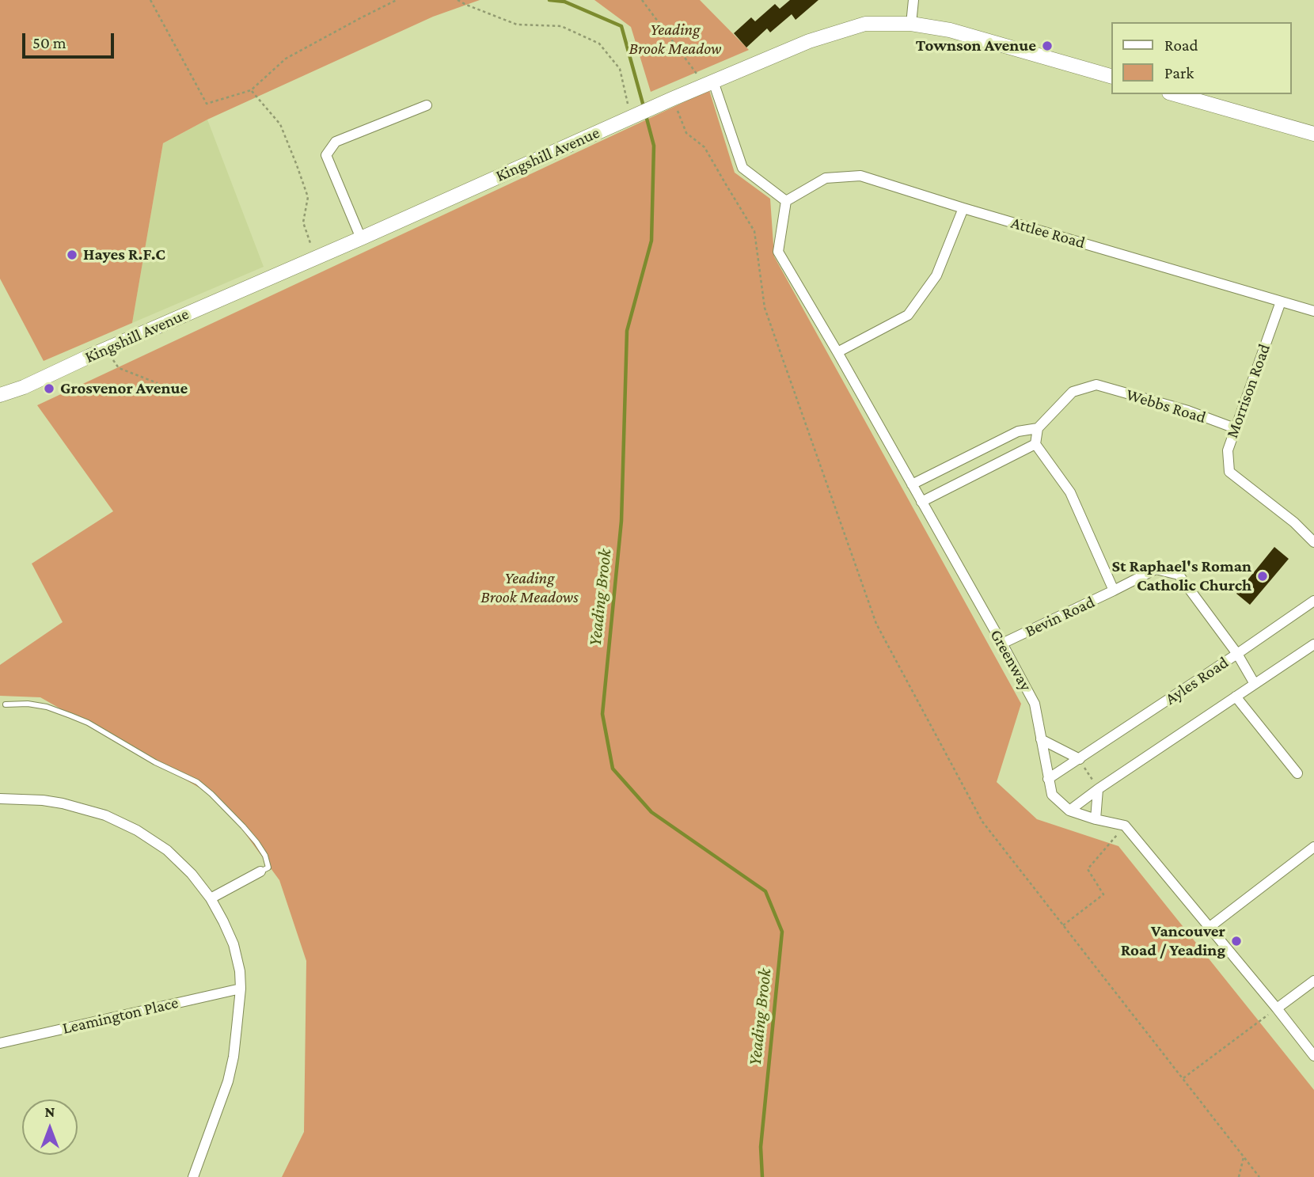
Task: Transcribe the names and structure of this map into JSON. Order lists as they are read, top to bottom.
{
  "streets": {
    "street": [
      "Kingshill Avenue",
      "Attlee Road",
      "Morrison Road",
      "Webbs Road",
      "Bevin Road",
      "Greenway",
      "Ayles Road",
      "Leamington Place"
    ]
  },
  "crossings": [
    ["Attlee Road", "Morrison Road"],
    ["Attlee Road", "Greenway"],
    ["Morrison Road", "Webbs Road"],
    ["Bevin Road", "Greenway"],
    ["Bevin Road", "Ayles Road"],
    ["Greenway", "Ayles Road"]
  ],
  "water": ["Yeading Brook"],
  "parks": ["Yeading Brook Meadow", "Yeading Brook Meadows"],
  "places": [
    "Townson Avenue",
    "Hayes R.F.C",
    "Grosvenor Avenue",
    "St Raphael's Roman Catholic Church",
    "Vancouver Road / Yeading"
  ],
  "legend": ["Road", "Park"],
  "scale_bar": "50 m",
  "north": "top"
}
